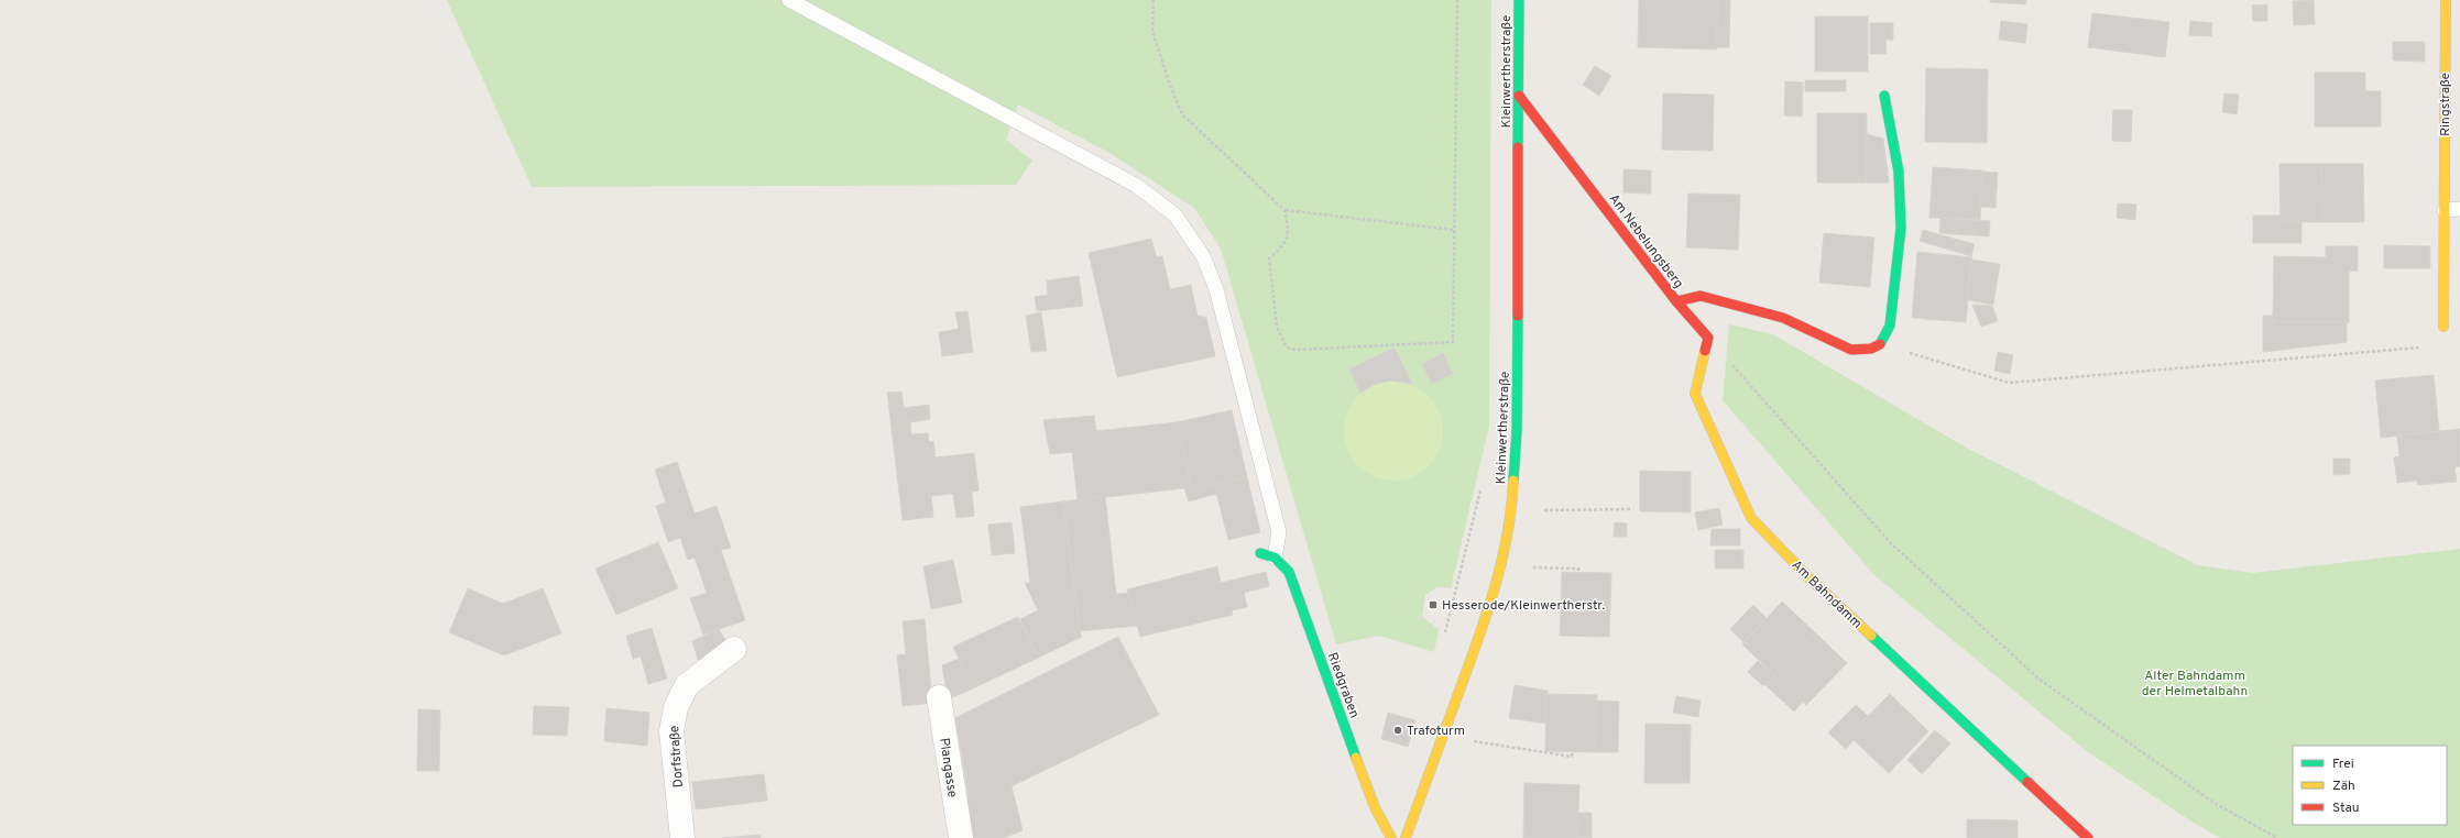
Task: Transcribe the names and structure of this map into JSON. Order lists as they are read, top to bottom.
{
  "streets": {
    "street": [
      "Kleinwertherstraße",
      "Ringstraße",
      "Am Nebelungsberg",
      "Am Bahndamm",
      "Riedgraben",
      "Dorfstraße",
      "Plangasse"
    ]
  },
  "crossings": [
    ["Kleinwertherstraße", "Am Nebelungsberg"]
  ],
  "parks": ["Alter Bahndamm der Helmetalbahn"],
  "places": {
    "transit": ["Hesserode/Kleinwertherstr."],
    "other": ["Trafoturm"]
  },
  "legend": ["Frei", "Zäh", "Stau"]
}
